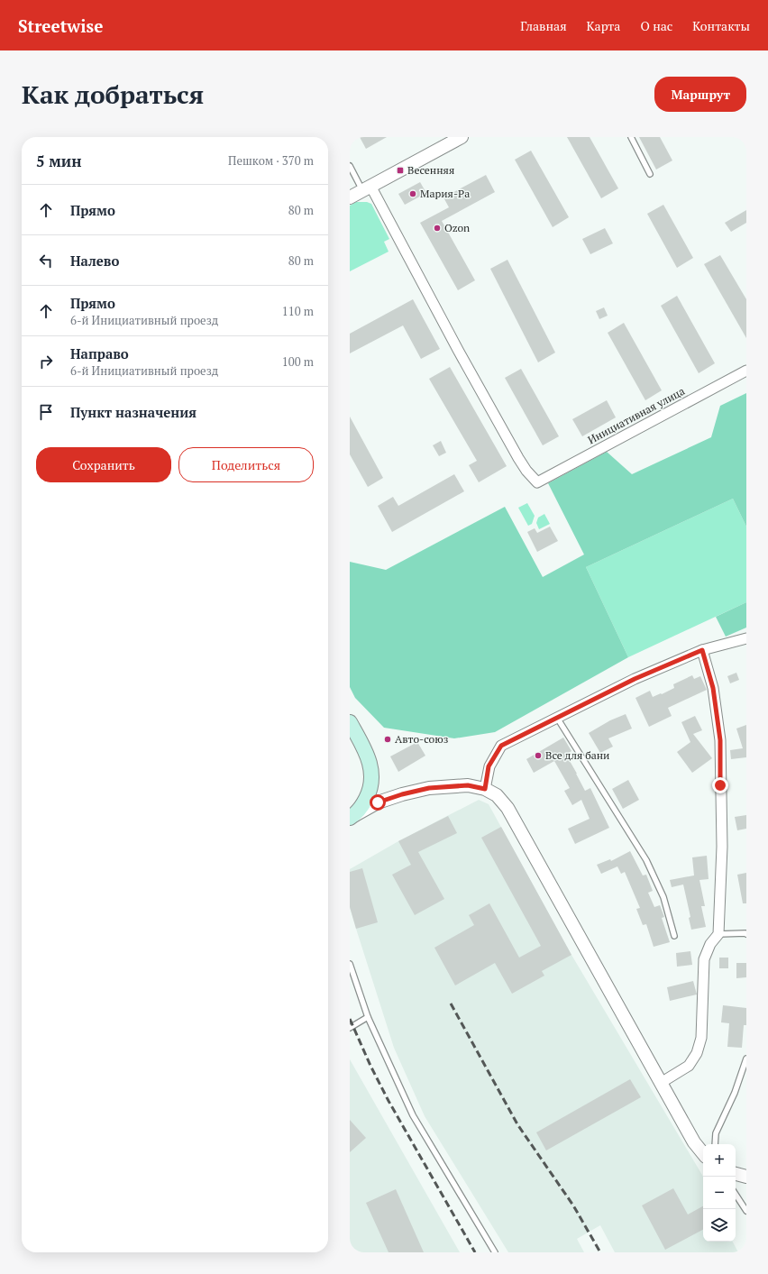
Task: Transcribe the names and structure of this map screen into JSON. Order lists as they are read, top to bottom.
{
  "streets": {
    "street": ["Инициативная улица"]
  },
  "places": {
    "transit": ["Весенняя"],
    "other": [
      "Мария-Ра",
      "Ozon",
      "Авто-союз",
      "Все для бани"
    ]
  },
  "page": {
    "header": "Streetwise",
    "nav": [
      "Главная",
      "Карта",
      "О нас",
      "Контакты"
    ],
    "buttons": [
      "Маршрут",
      ["Сохранить", "Поделиться"]
    ],
    "title": "Как добраться",
    "heading": ["5 мин", "Пешком · 370 m"],
    "list": [
      ["Прямо", "80 m"],
      ["Налево", "80 m"],
      ["Прямо", "6-й Инициативный проезд", "110 m"],
      ["Направо", "6-й Инициативный проезд", "100 m"],
      "Пункт назначения"
    ],
    "map_buttons": ["+", "−"]
  }
}
